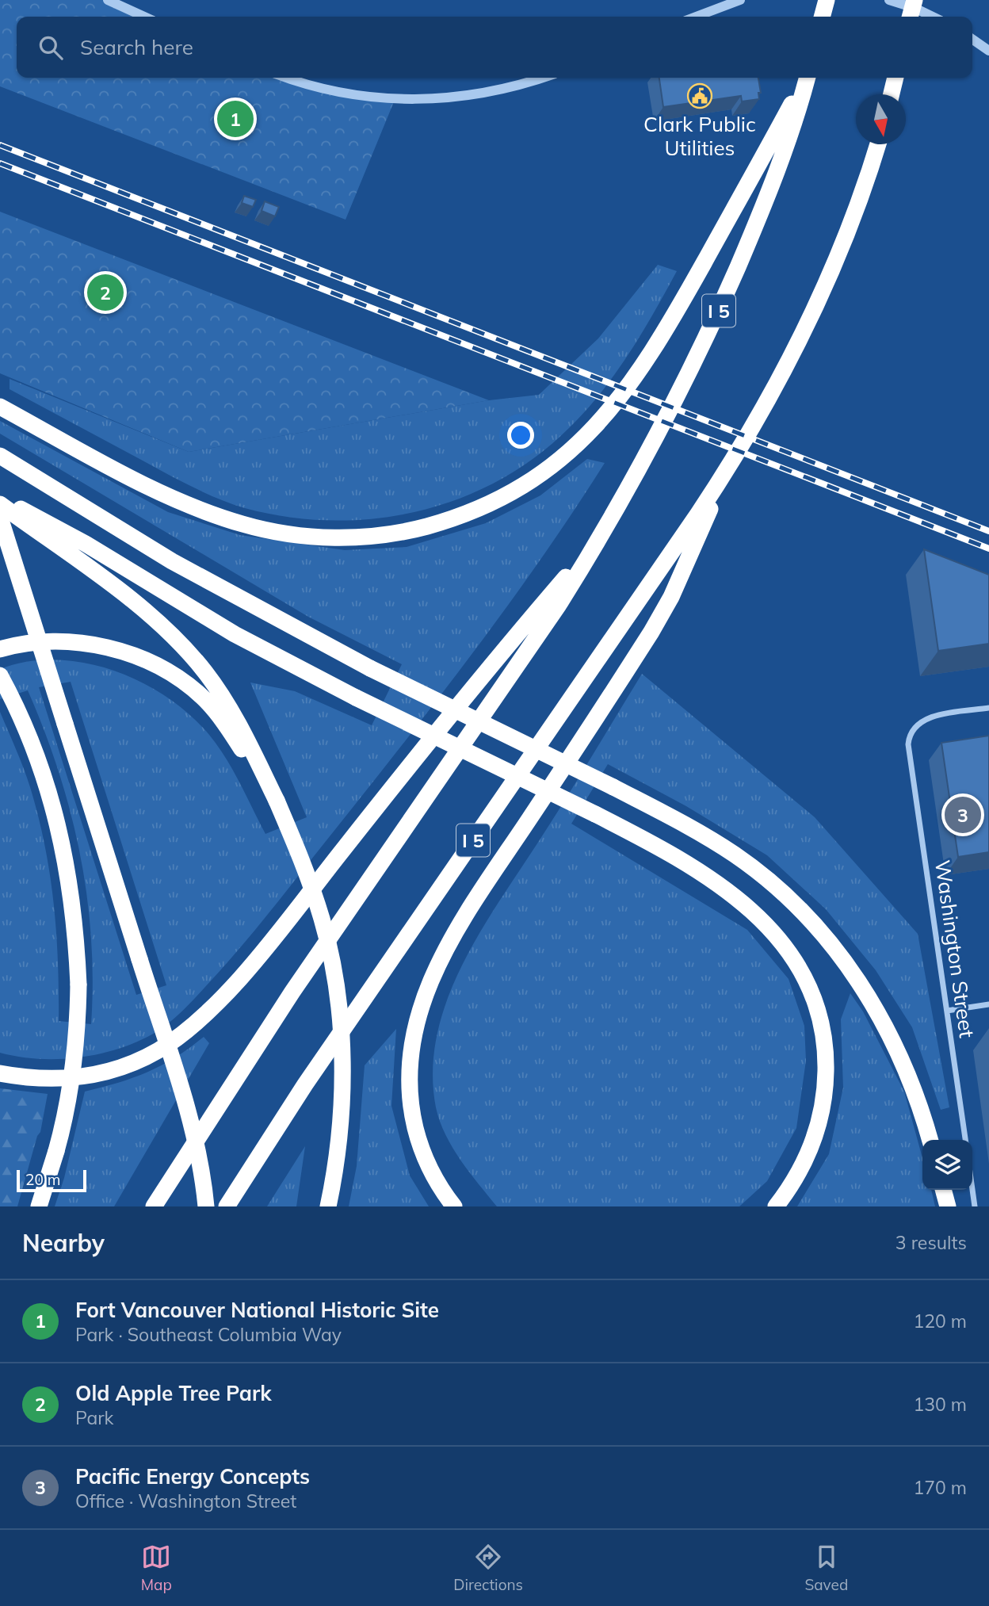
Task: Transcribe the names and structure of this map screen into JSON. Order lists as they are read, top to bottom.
{
  "streets": {
    "highway": ["I 5"],
    "street": ["Washington Street"]
  },
  "places": {
    "public building": ["Clark Public Utilities"]
  },
  "scale_bar": "20 m",
  "north": "bottom",
  "page": {
    "search": "Search here",
    "pins": ["1", "2", "3"],
    "scale": "20 m",
    "heading": ["Nearby", "3 results"],
    "list": [
      {
        "mark": "1",
        "name": "Fort Vancouver National Historic Site",
        "note": "Park · Southeast Columbia Way",
        "value": "120 m"
      },
      {
        "mark": "2",
        "name": "Old Apple Tree Park",
        "note": "Park",
        "value": "130 m"
      },
      {
        "mark": "3",
        "name": "Pacific Energy Concepts",
        "note": "Office · Washington Street",
        "value": "170 m"
      }
    ],
    "nav": ["Map", "Directions", "Saved"]
  }
}
